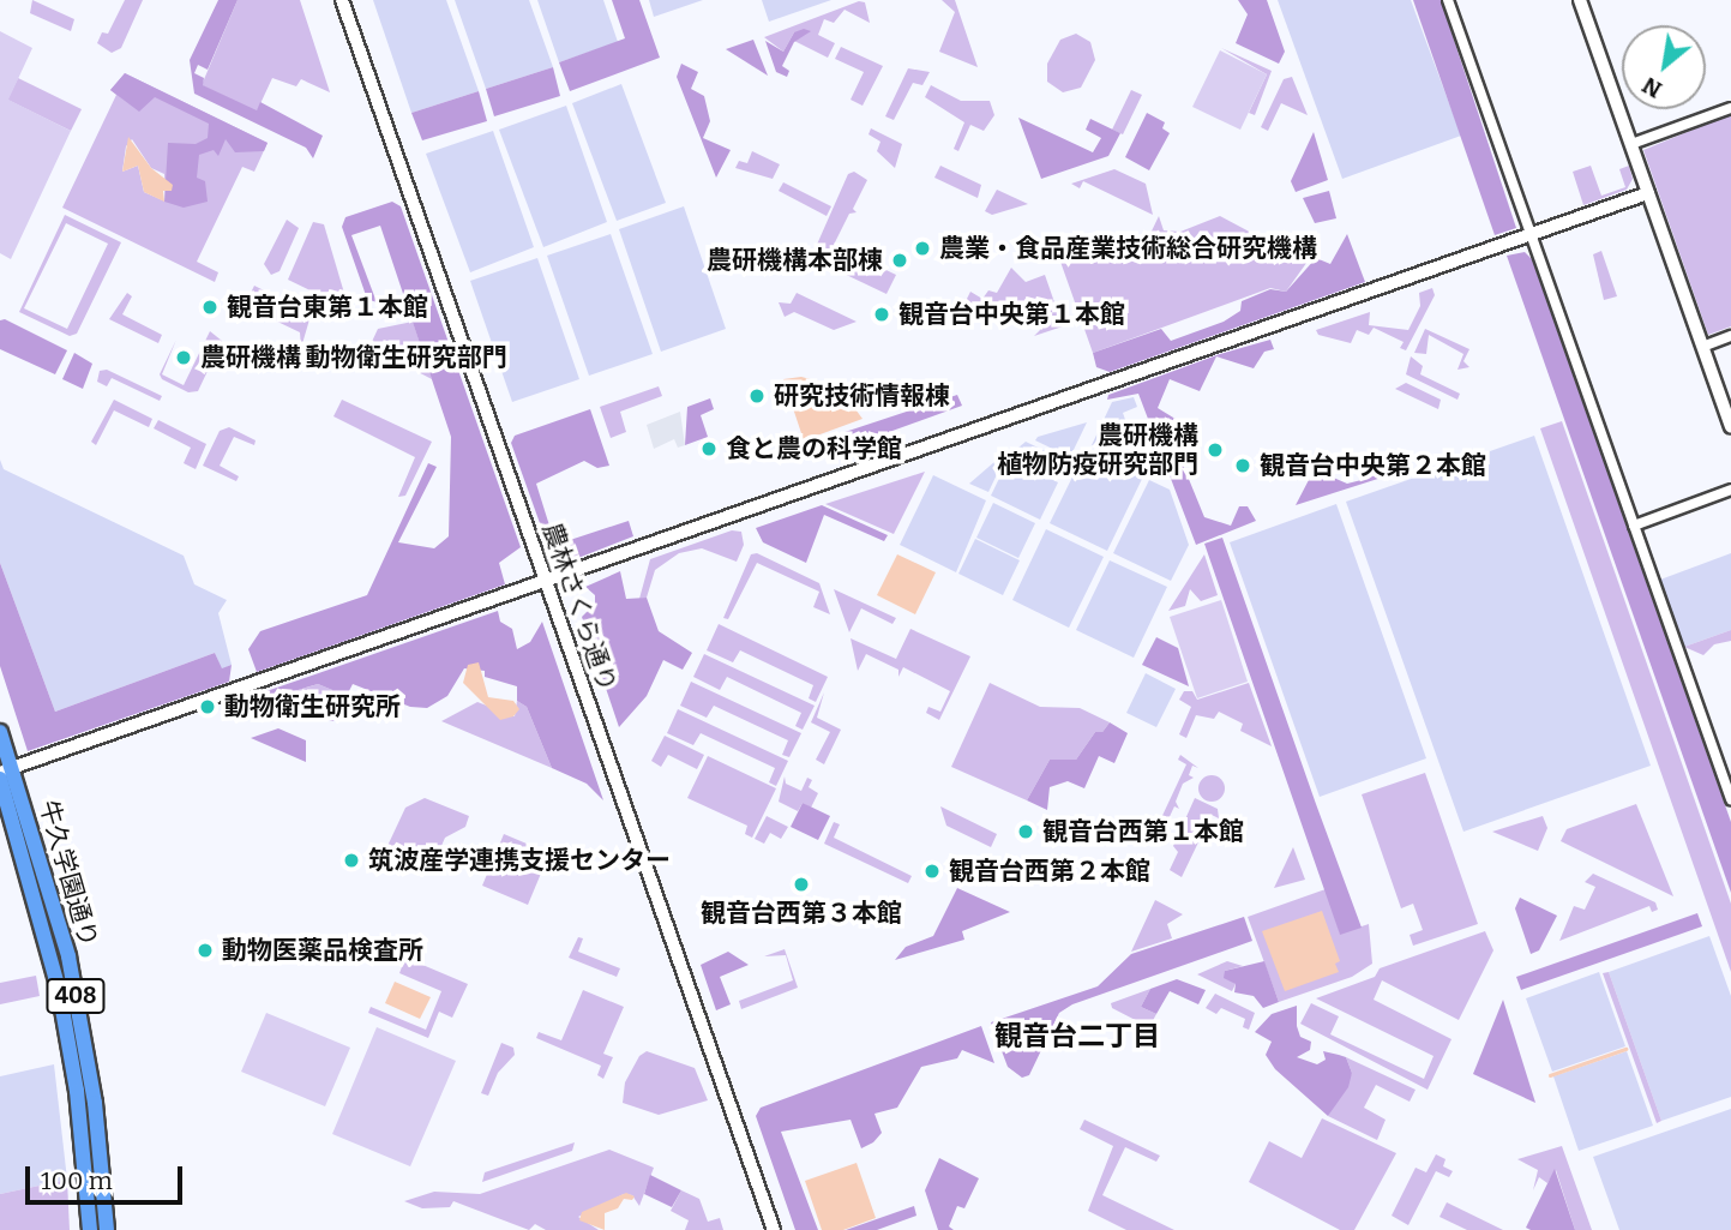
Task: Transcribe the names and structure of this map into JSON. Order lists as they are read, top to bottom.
{
  "streets": {
    "highway": ["牛久学園通り", "408"],
    "street": ["農林さくら通り"]
  },
  "districts": ["観音台二丁目"],
  "places": [
    "農業・食品産業技術総合研究機構",
    "農研機構本部棟",
    "観音台東第１本館",
    "観音台中央第１本館",
    "農研機構 動物衛生研究部門",
    "研究技術情報棟",
    "食と農の科学館",
    "農研機構 植物防疫研究部門",
    "観音台中央第２本館",
    "動物衛生研究所",
    "観音台西第１本館",
    "筑波産学連携支援センター",
    "観音台西第２本館",
    "観音台西第３本館",
    "動物医薬品検査所"
  ],
  "scale_bar": "100 m",
  "north": "bottom left"
}
